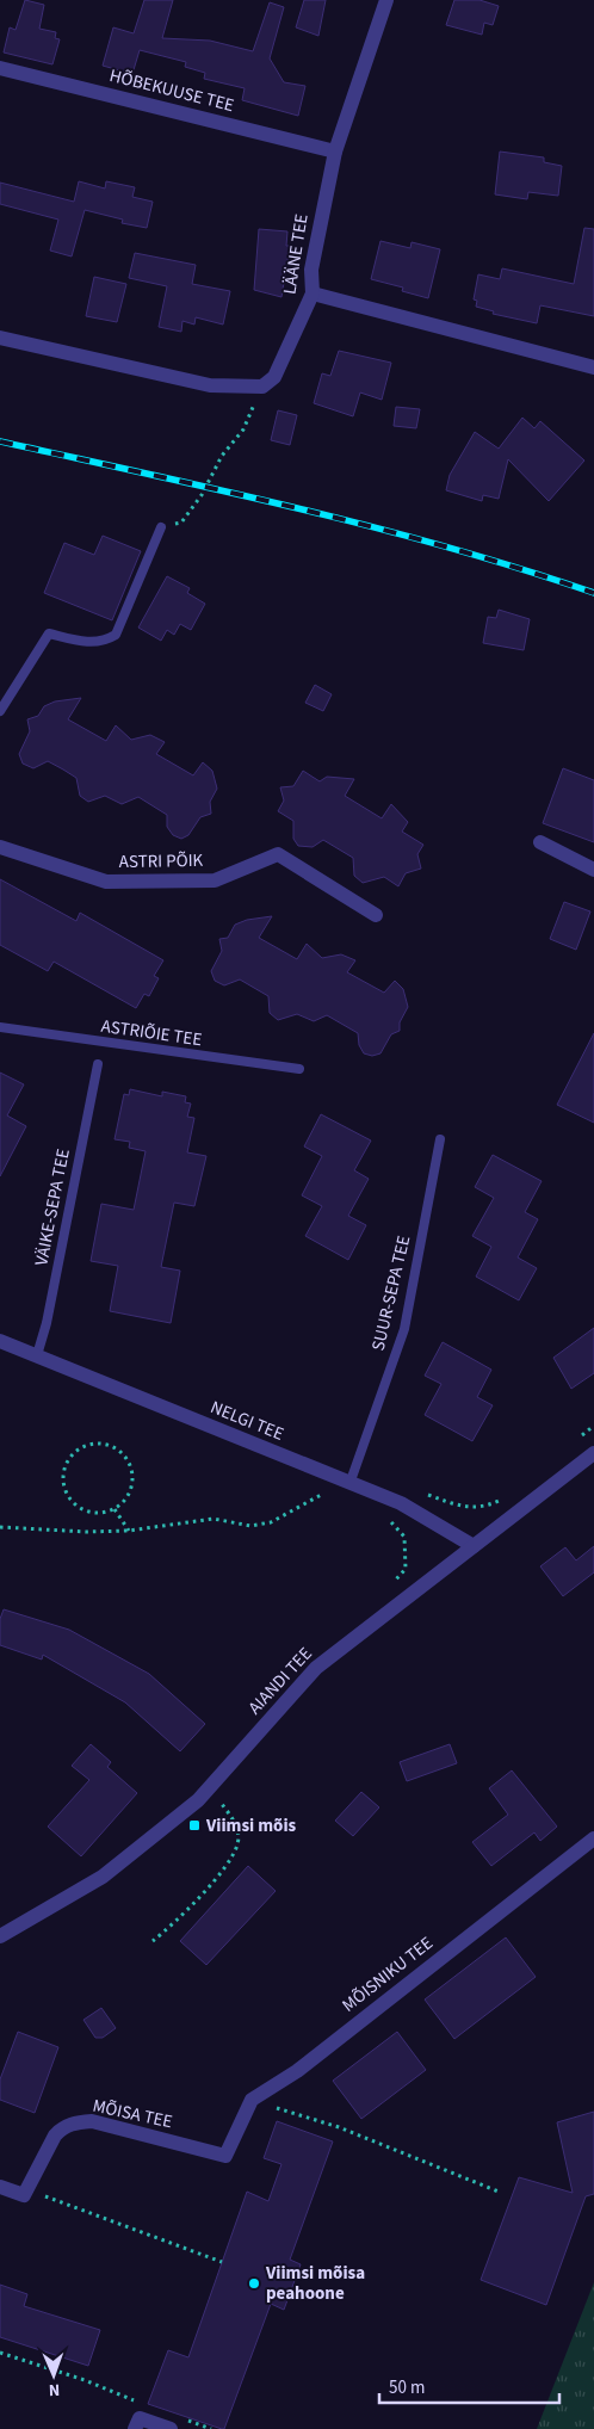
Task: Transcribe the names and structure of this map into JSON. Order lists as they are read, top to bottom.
{
  "streets": {
    "street": [
      "HÕBEKUUSE TEE",
      "LÄÄNE TEE",
      "ASTRI PÕIK",
      "NELGI TEE",
      "AIANDI TEE",
      "MÕISNIKU TEE",
      "MÕISA TEE"
    ],
    "lane": ["ASTRIÕIE TEE", "VÄIKE-SEPA TEE", "SUUR-SEPA TEE"]
  },
  "crossings": [
    ["HÕBEKUUSE TEE", "LÄÄNE TEE"],
    ["VÄIKE-SEPA TEE", "NELGI TEE"],
    ["SUUR-SEPA TEE", "NELGI TEE"],
    ["NELGI TEE", "AIANDI TEE"],
    ["MÕISNIKU TEE", "MÕISA TEE"]
  ],
  "places": {
    "transit": ["Viimsi mõis"],
    "other": ["Viimsi mõisa peahoone"]
  },
  "scale_bar": "50 m",
  "north": "bottom"
}
